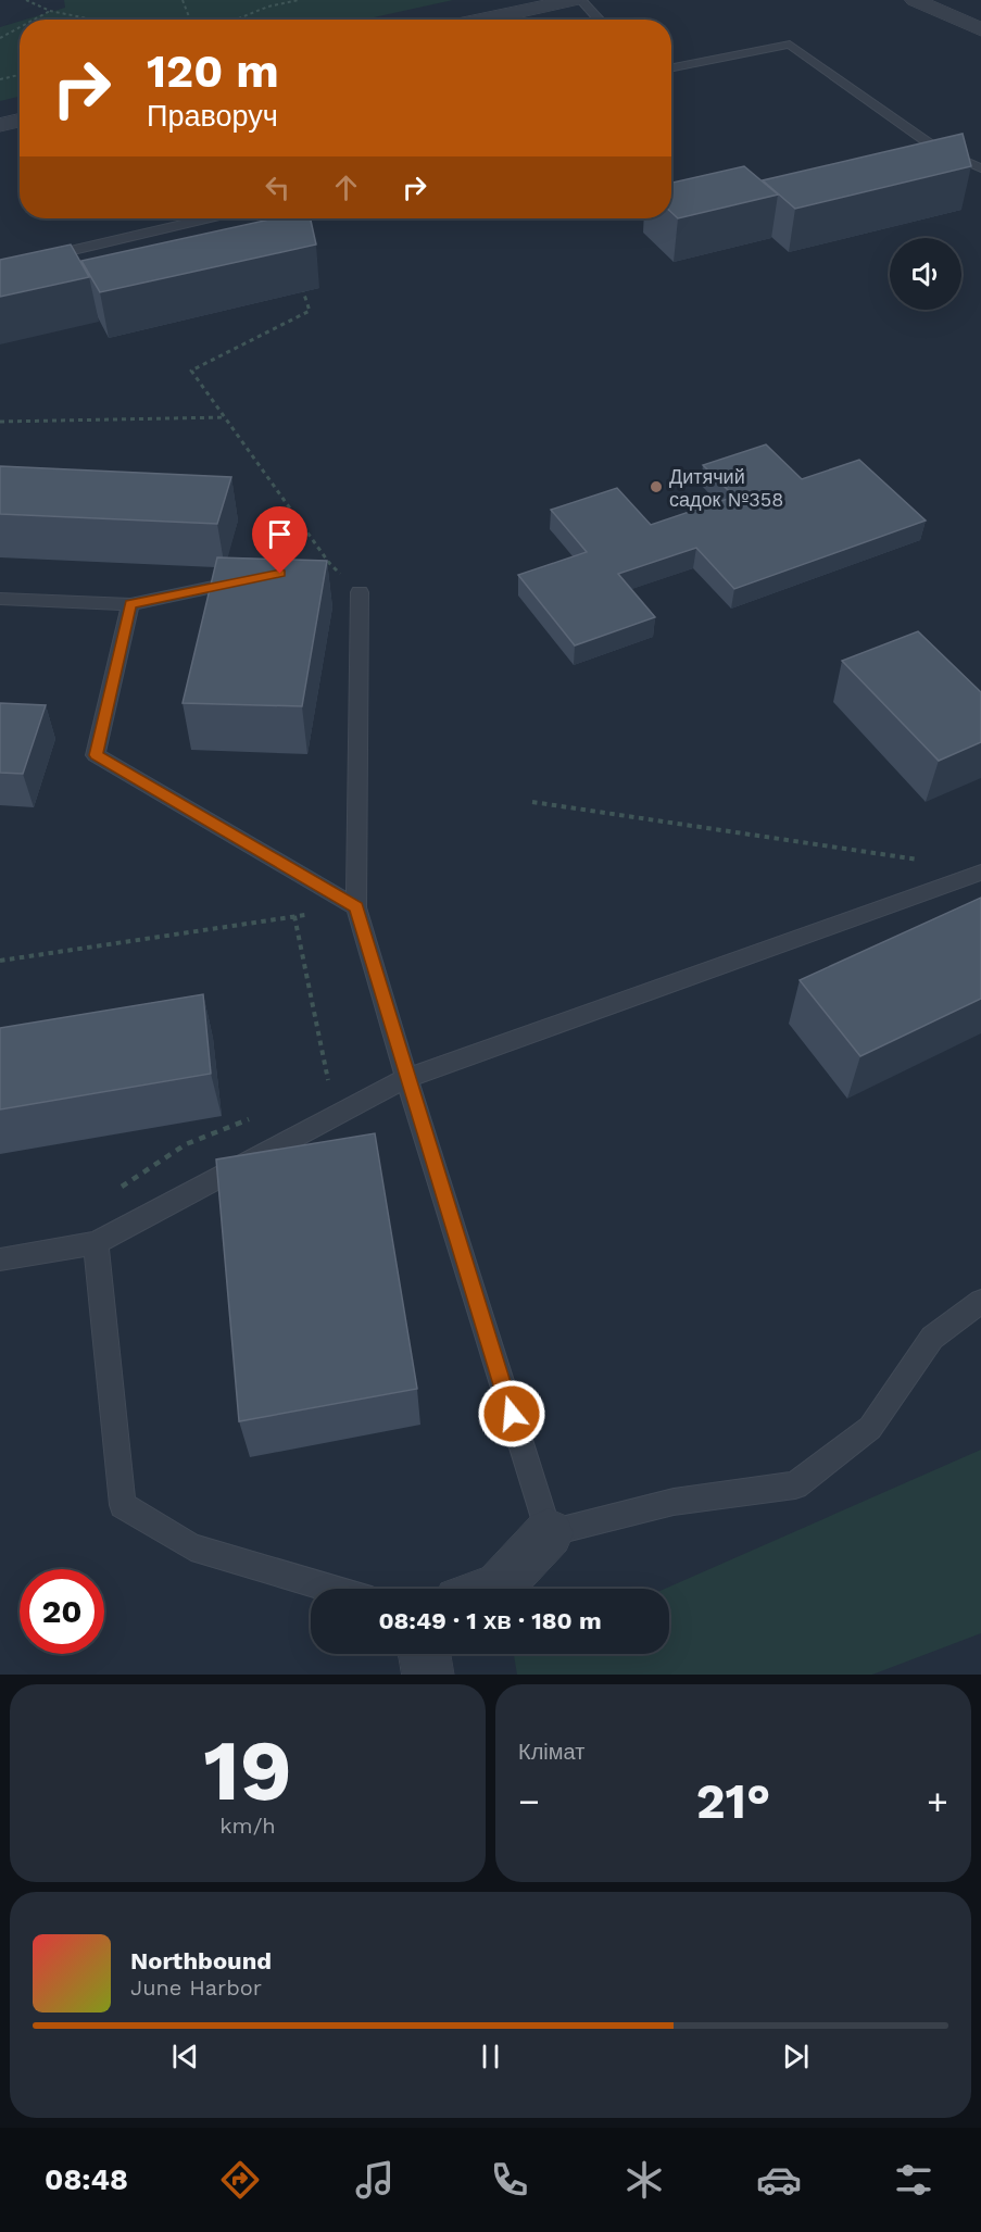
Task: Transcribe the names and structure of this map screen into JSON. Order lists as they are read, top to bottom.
{
  "places": ["Дитячий садок №358"],
  "page": {
    "turn": ["120 m", "Праворуч"],
    "limit": "20",
    "trip": "08:49 · 1 хв · 180 m",
    "tile": [
      ["19", "km/h"],
      "Клімат"
    ],
    "heat": ["−", "21°", "+"],
    "song": ["Northbound", "June Harbor"],
    "tabs": "08:48"
  }
}
